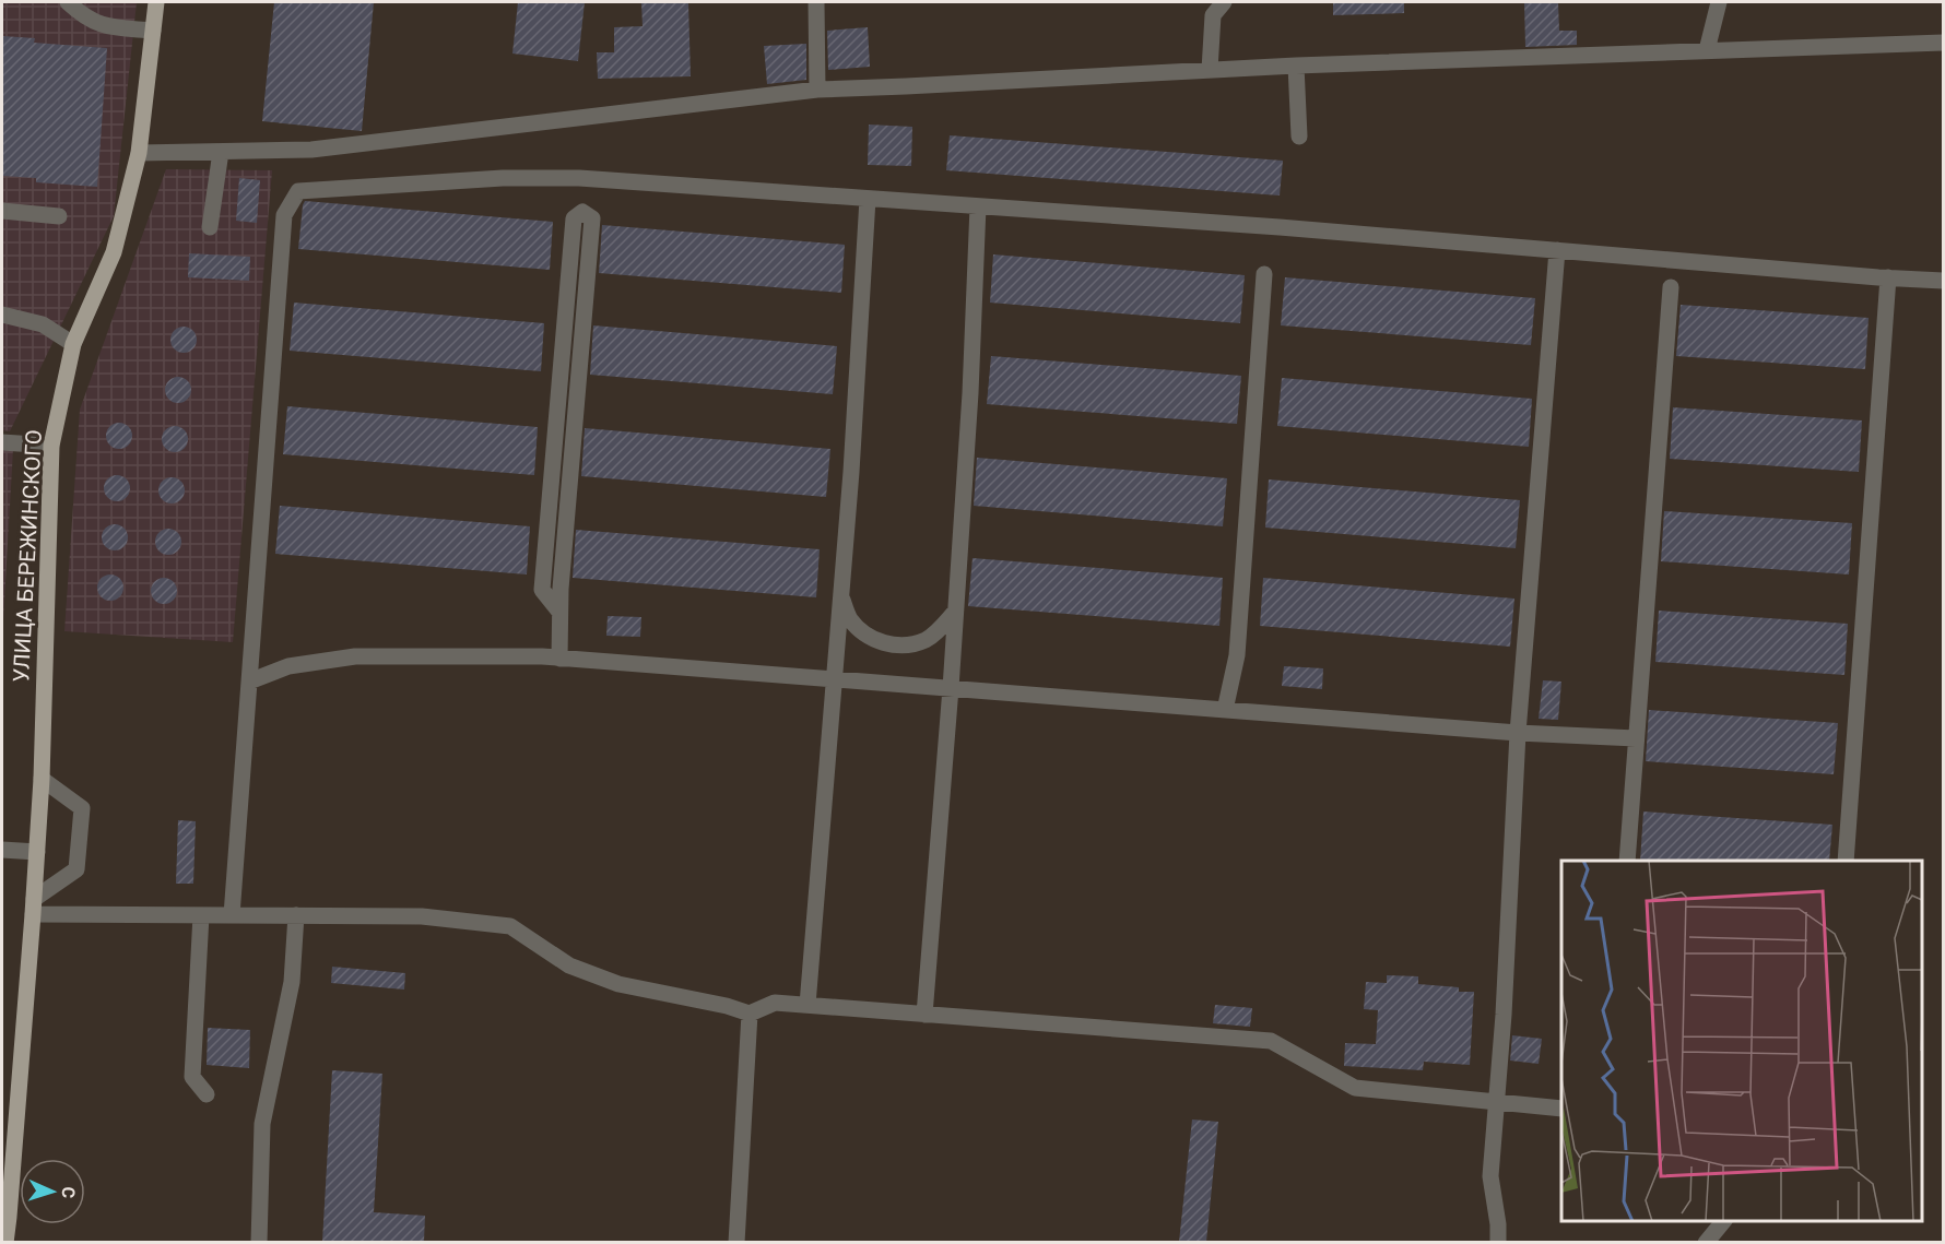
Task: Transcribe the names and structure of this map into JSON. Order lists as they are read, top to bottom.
{
  "streets": {
    "main road": ["УЛИЦА БЕРЕЖИНСКОГО"]
  },
  "north": "right"
}
